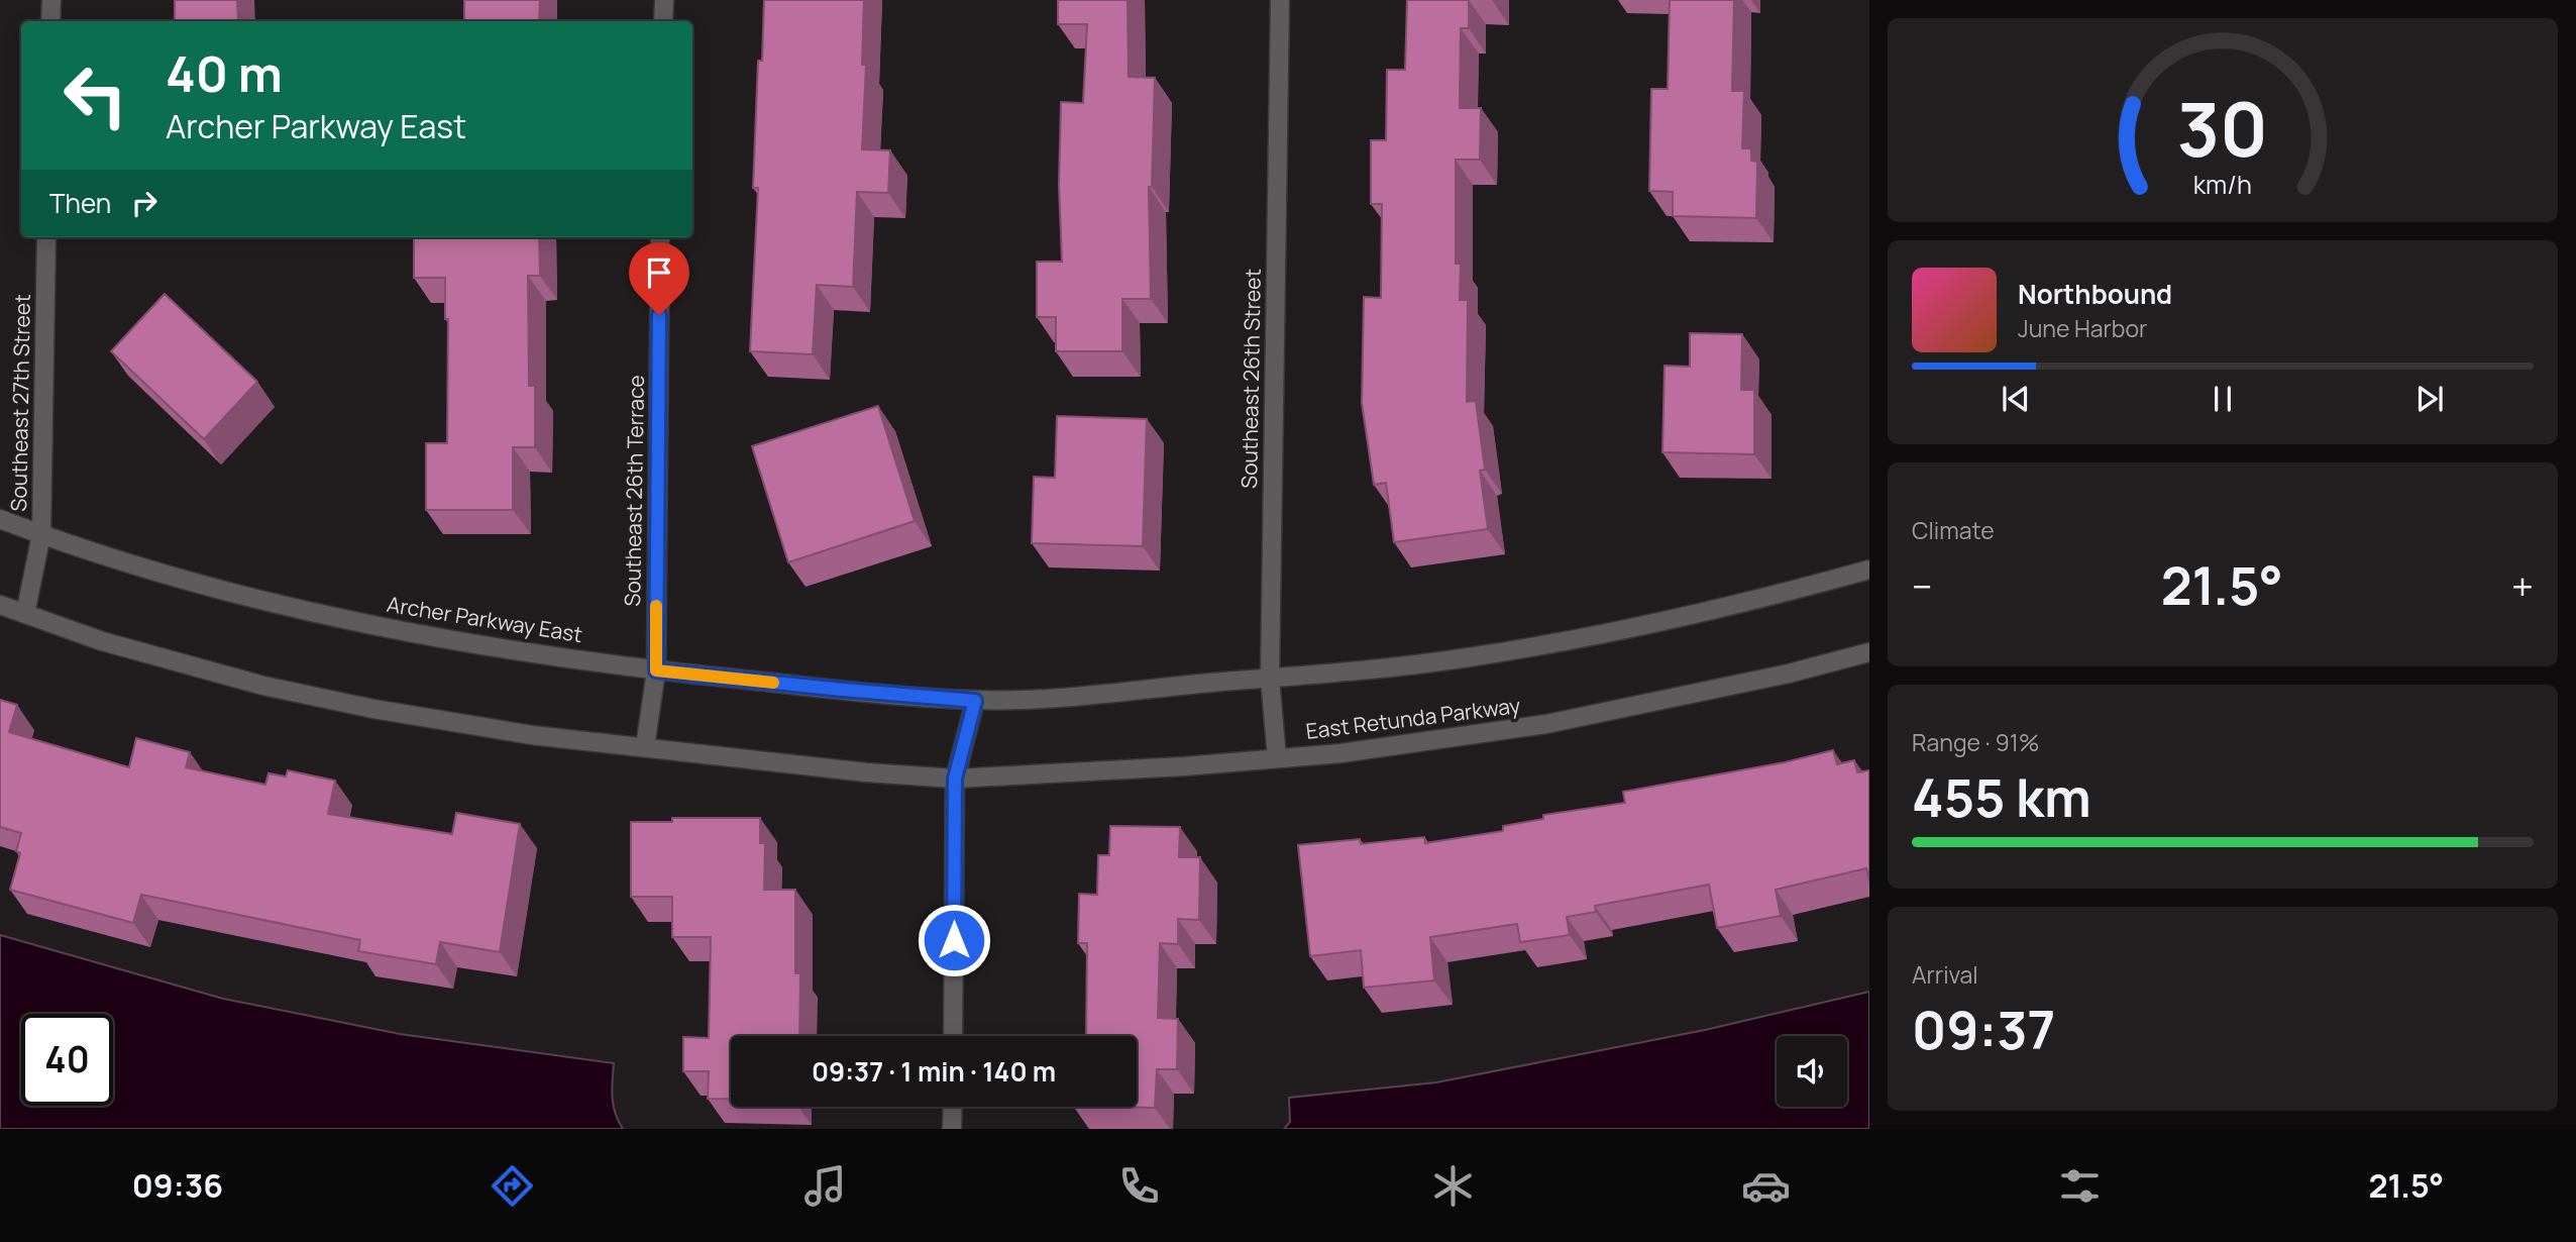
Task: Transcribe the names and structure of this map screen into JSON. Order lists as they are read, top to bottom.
{
  "streets": {
    "street": [
      "Southeast 26th Street",
      "Southeast 27th Street",
      "Southeast 26th Terrace",
      "Archer Parkway East",
      "East Retunda Parkway"
    ]
  },
  "crossings": [
    ["Southeast 26th Street", "East Retunda Parkway"],
    ["Southeast 27th Street", "Archer Parkway East"],
    ["Southeast 26th Terrace", "Archer Parkway East"]
  ],
  "page": {
    "turn": ["40 m", "Archer Parkway East"],
    "then": "Then",
    "song": ["Northbound", "June Harbor"],
    "tile": [
      "Climate",
      ["Range · 91%", "455 km"],
      ["Arrival", "09:37"]
    ],
    "heat": ["−", "21.5°", "+"],
    "limit": "40",
    "trip": "09:37 · 1 min · 140 m",
    "tabs": ["09:36", "21.5°"],
    "gauge": ["30", "km/h"]
  }
}
